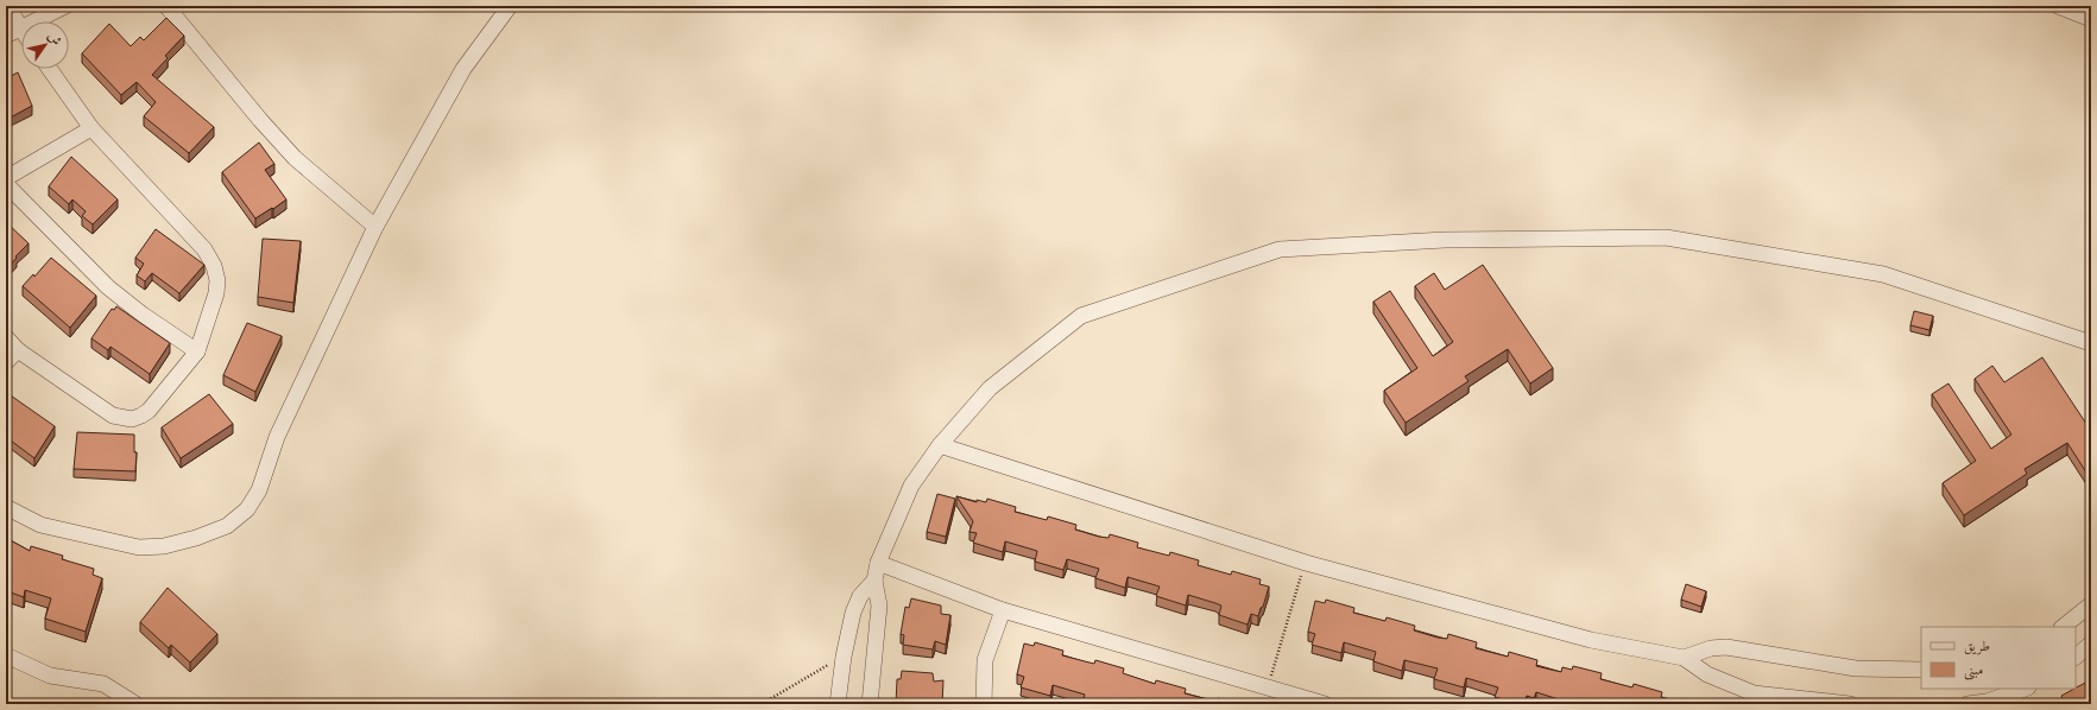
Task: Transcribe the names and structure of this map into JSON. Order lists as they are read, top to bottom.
{
  "legend": ["طريق", "مبنى"],
  "north": "top right"
}
